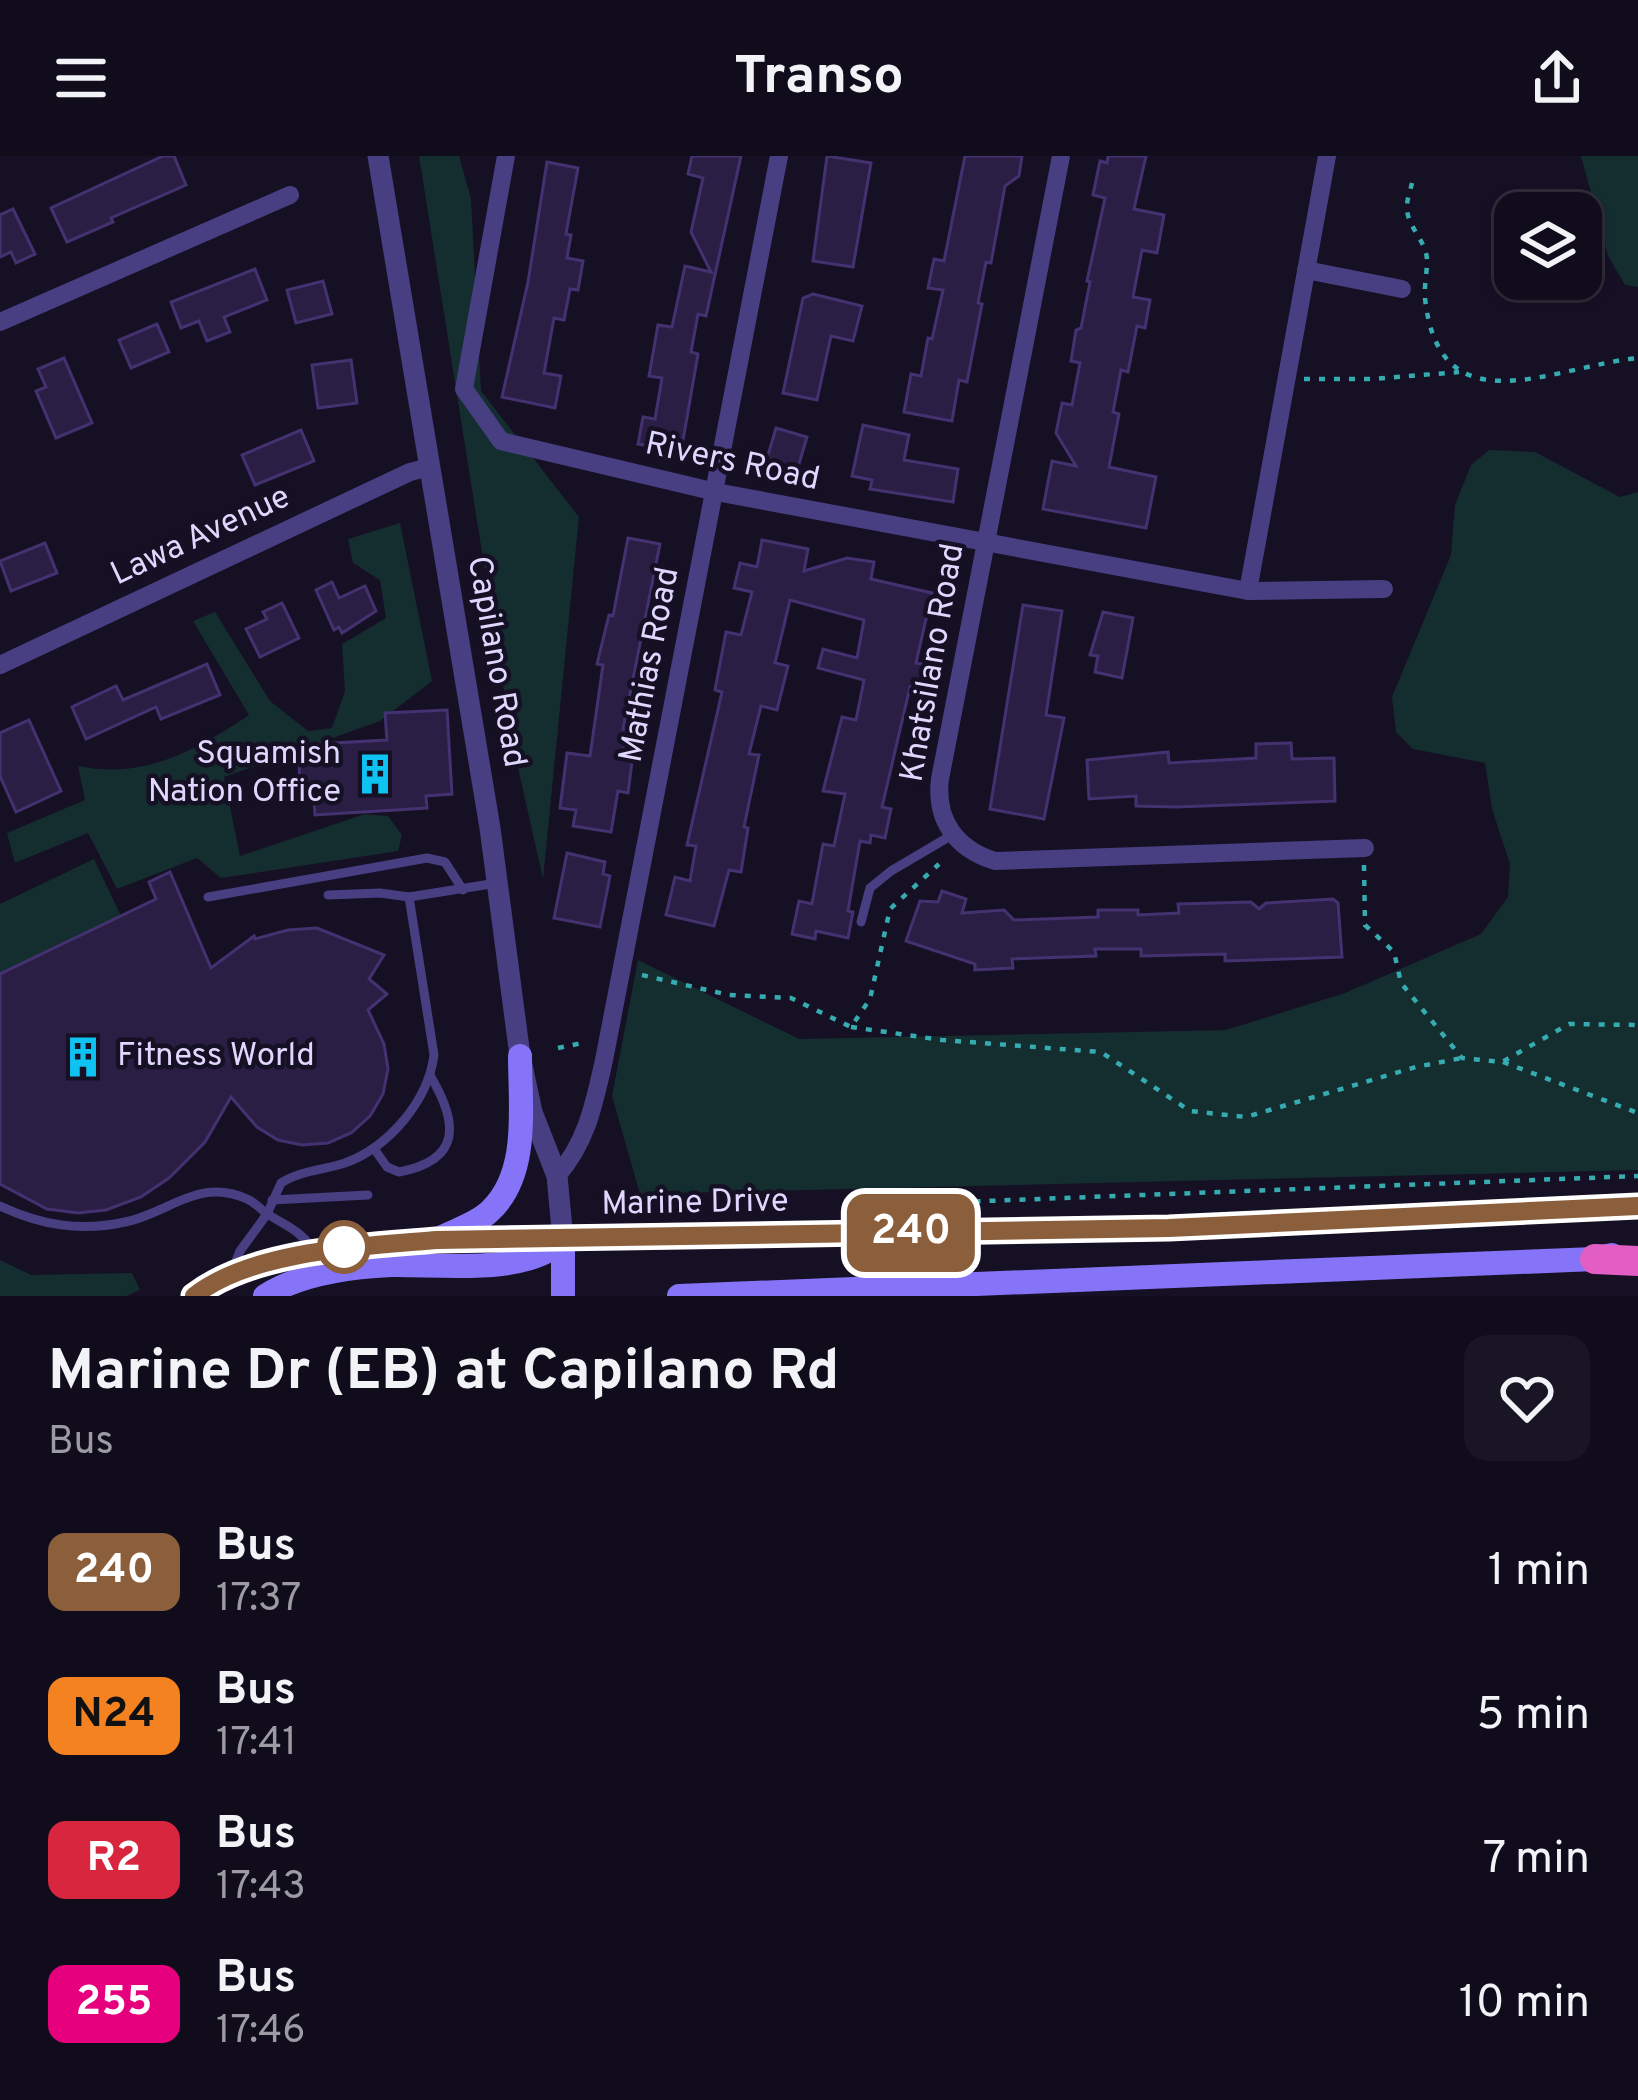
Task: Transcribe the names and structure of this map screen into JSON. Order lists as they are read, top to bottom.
{
  "streets": {
    "main road": ["Marine Drive"],
    "street": [
      "Rivers Road",
      "Lawa Avenue",
      "Capilano Road",
      "Khatsilano Road",
      "Mathias Road"
    ]
  },
  "crossings": [
    ["Rivers Road", "Khatsilano Road"],
    ["Rivers Road", "Mathias Road"],
    ["Lawa Avenue", "Capilano Road"],
    ["Capilano Road", "Mathias Road"],
    ["Capilano Road", "Marine Drive"]
  ],
  "places": {
    "building": ["Squamish Nation Office", "Fitness World"]
  },
  "lines": ["bus line 240"],
  "page": {
    "header": "Transo",
    "on_map": "240",
    "heading": ["Marine Dr (EB) at Capilano Rd", "Bus"],
    "list": [
      {
        "mark": "240",
        "name": "Bus",
        "note": "17:37",
        "value": "1 min"
      },
      {
        "mark": "N24",
        "name": "Bus",
        "note": "17:41",
        "value": "5 min"
      },
      {
        "mark": "R2",
        "name": "Bus",
        "note": "17:43",
        "value": "7 min"
      },
      {
        "mark": "255",
        "name": "Bus",
        "note": "17:46",
        "value": "10 min"
      }
    ]
  }
}
